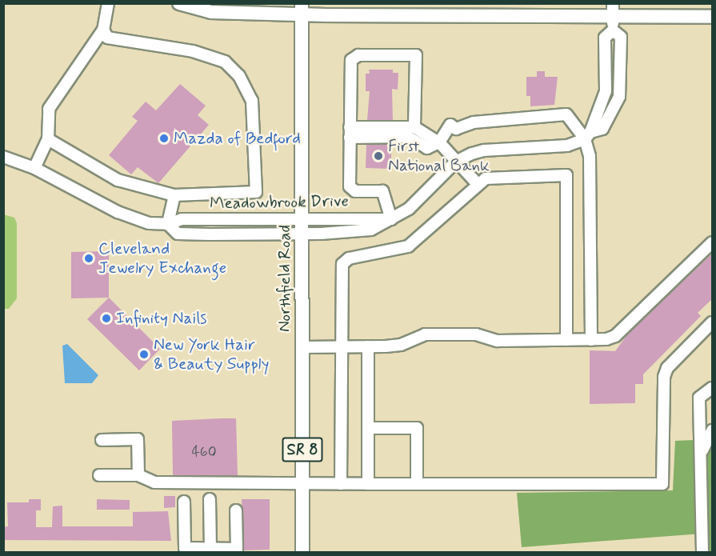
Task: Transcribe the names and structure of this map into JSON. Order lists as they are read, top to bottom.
{
  "streets": {
    "main road": ["Northfield Road", "SR 8"],
    "street": ["Meadowbrook Drive"]
  },
  "crossings": [
    ["Meadowbrook Drive", "Northfield Road"]
  ],
  "places": [
    "Mazda of Bedford",
    "First National Bank",
    "Cleveland Jewelry Exchange",
    "Infinity Nails",
    "New York Hair & Beauty Supply"
  ],
  "house_numbers": ["460"]
}
